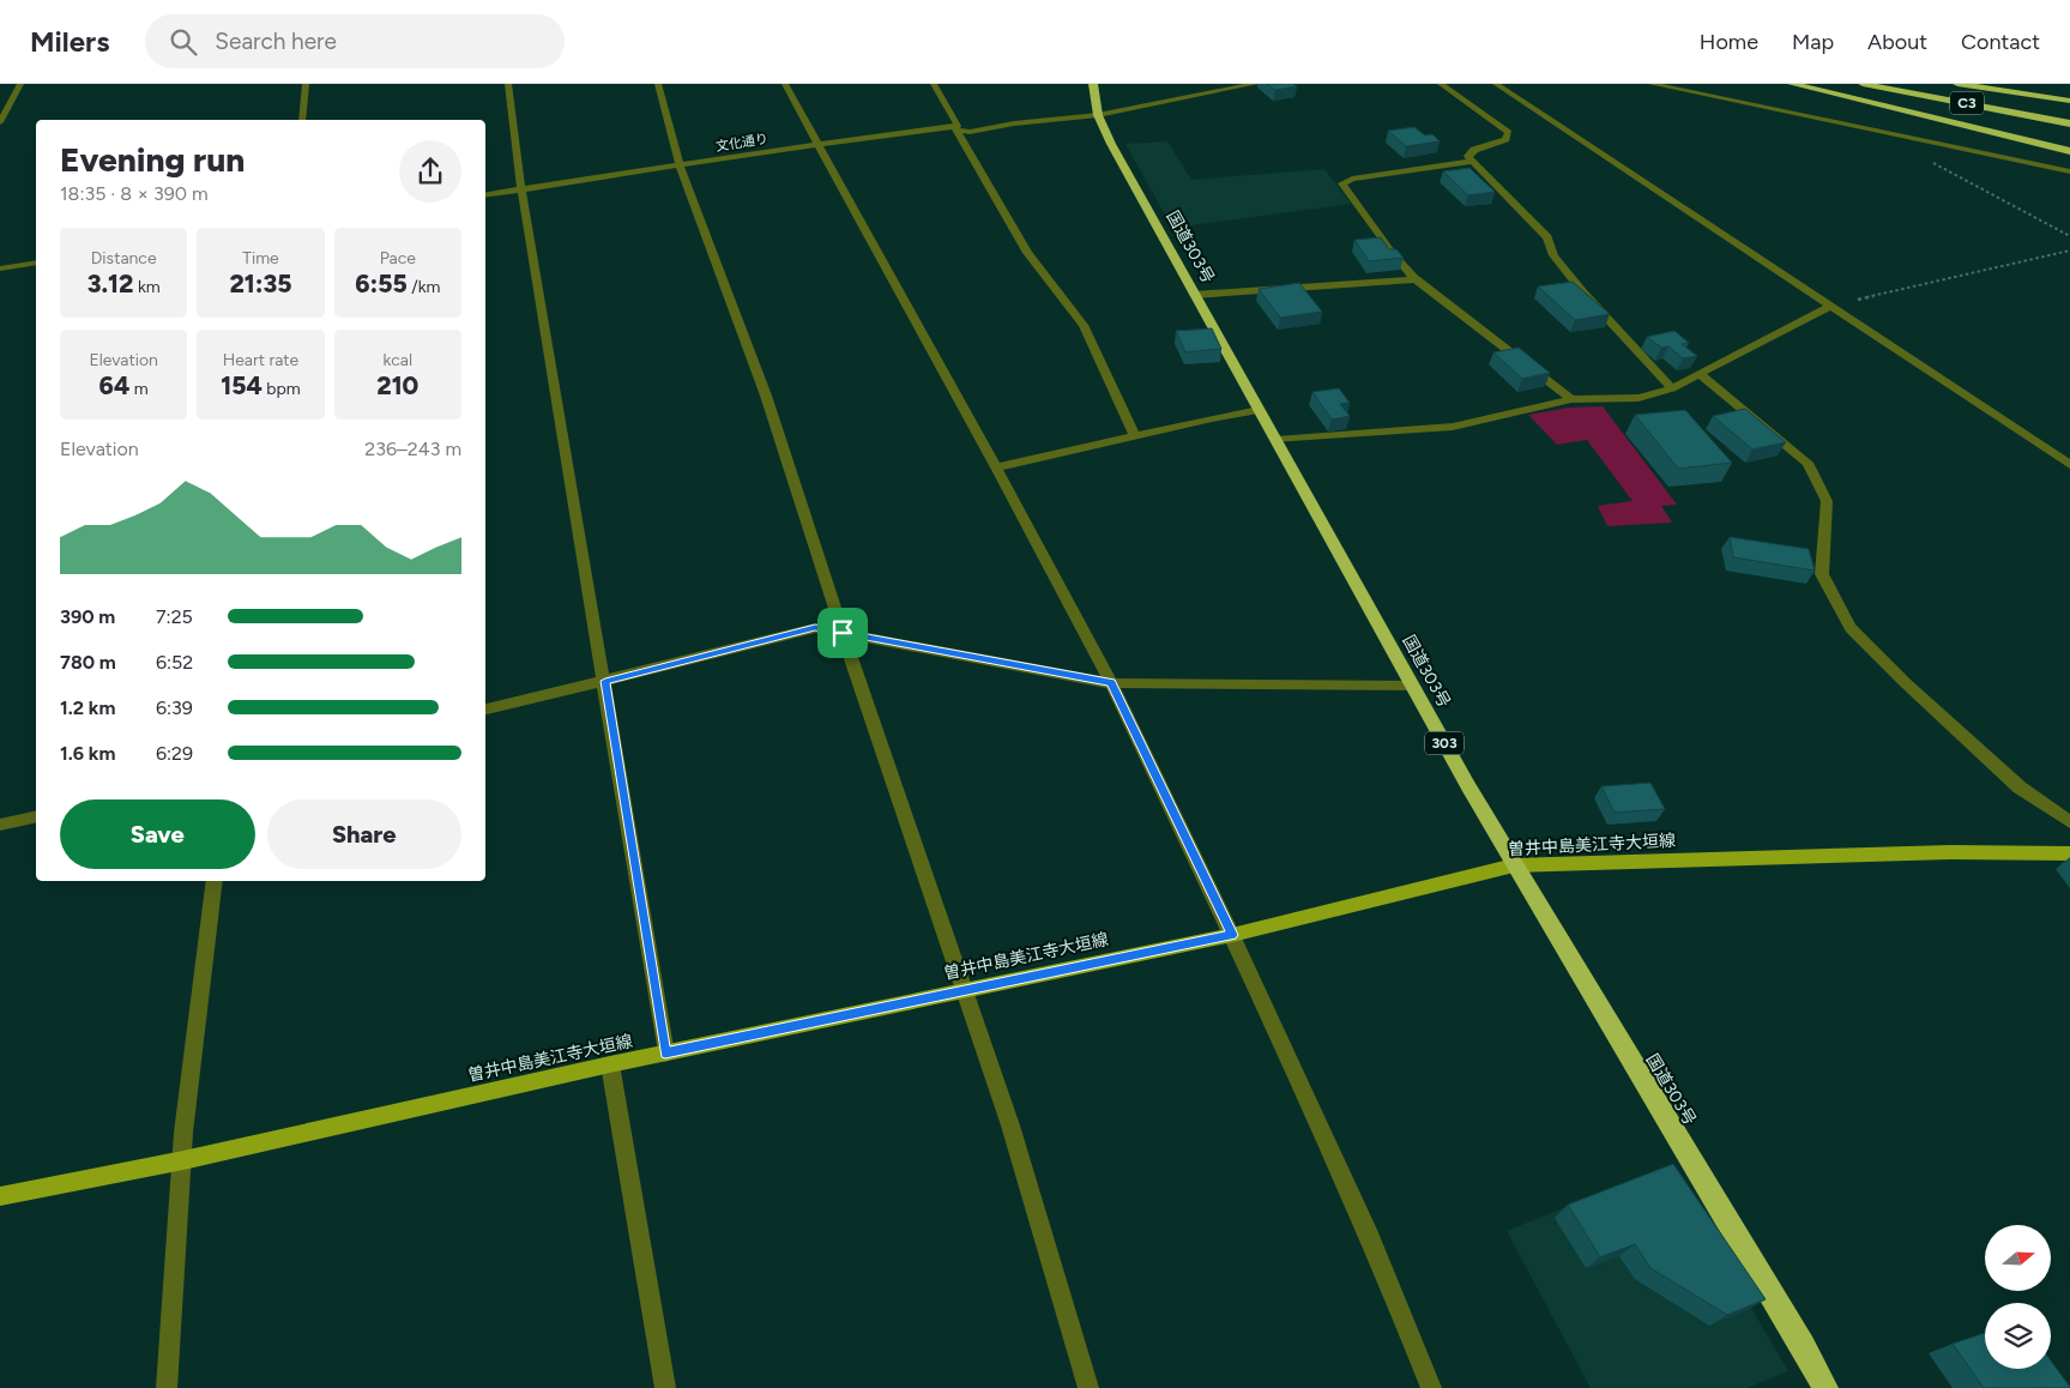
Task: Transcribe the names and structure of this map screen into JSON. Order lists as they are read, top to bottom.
{
  "streets": {
    "highway": ["C3", "国道303号", "303"],
    "main road": ["曽井中島美江寺大垣線"],
    "street": ["文化通り"]
  },
  "crossings": [
    ["国道303号", "曽井中島美江寺大垣線"]
  ],
  "north": "right",
  "page": {
    "header": "Milers",
    "search": "Search here",
    "nav": [
      "Home",
      "Map",
      "About",
      "Contact"
    ],
    "heading": ["Evening run", "18:35 · 8 × 390 m"],
    "stats": [
      ["Distance", "3.12 km"],
      ["Time", "21:35"],
      ["Pace", "6:55 /km"],
      ["Elevation", "64 m"],
      ["Heart rate", "154 bpm"],
      ["kcal", "210"]
    ],
    "chart": ["Elevation", "236–243 m"],
    "list": [
      {
        "name": "390 m",
        "note": "7:25"
      },
      {
        "name": "780 m",
        "note": "6:52"
      },
      {
        "name": "1.2 km",
        "note": "6:39"
      },
      {
        "name": "1.6 km",
        "note": "6:29"
      }
    ],
    "buttons": ["Save", "Share"]
  }
}
